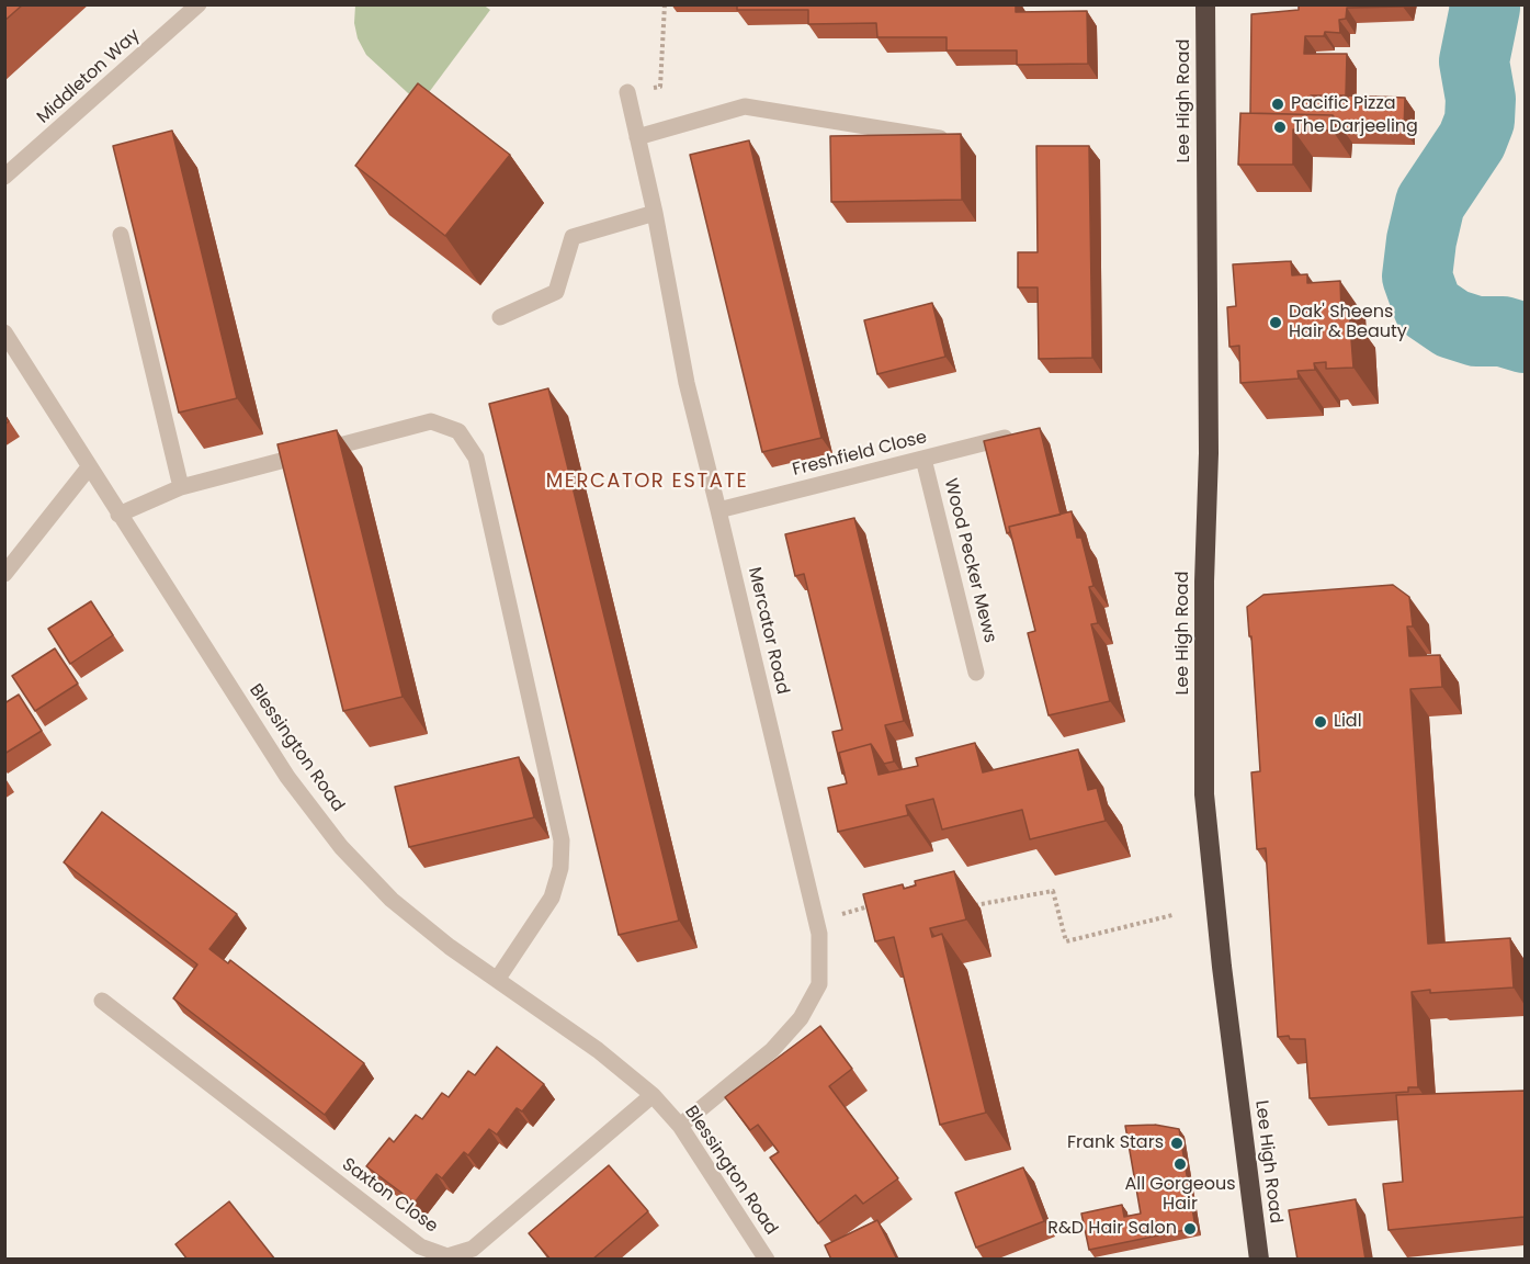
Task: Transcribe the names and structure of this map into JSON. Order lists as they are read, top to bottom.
{
  "streets": {
    "highway": ["Lee High Road"],
    "street": [
      "Middleton Way",
      "Freshfield Close",
      "Wood Pecker Mews",
      "Mercator Road",
      "Blessington Road",
      "Saxton Close"
    ]
  },
  "crossings": [
    ["Freshfield Close", "Wood Pecker Mews"],
    ["Freshfield Close", "Mercator Road"],
    ["Mercator Road", "Blessington Road"],
    ["Blessington Road", "Saxton Close"]
  ],
  "districts": ["MERCATOR ESTATE"],
  "places": [
    "Pacific Pizza",
    "The Darjeeling",
    "Dak' Sheens Hair & Beauty",
    "Lidl",
    "Frank Stars",
    "All Gorgeous Hair",
    "R&D Hair Salon"
  ]
}
